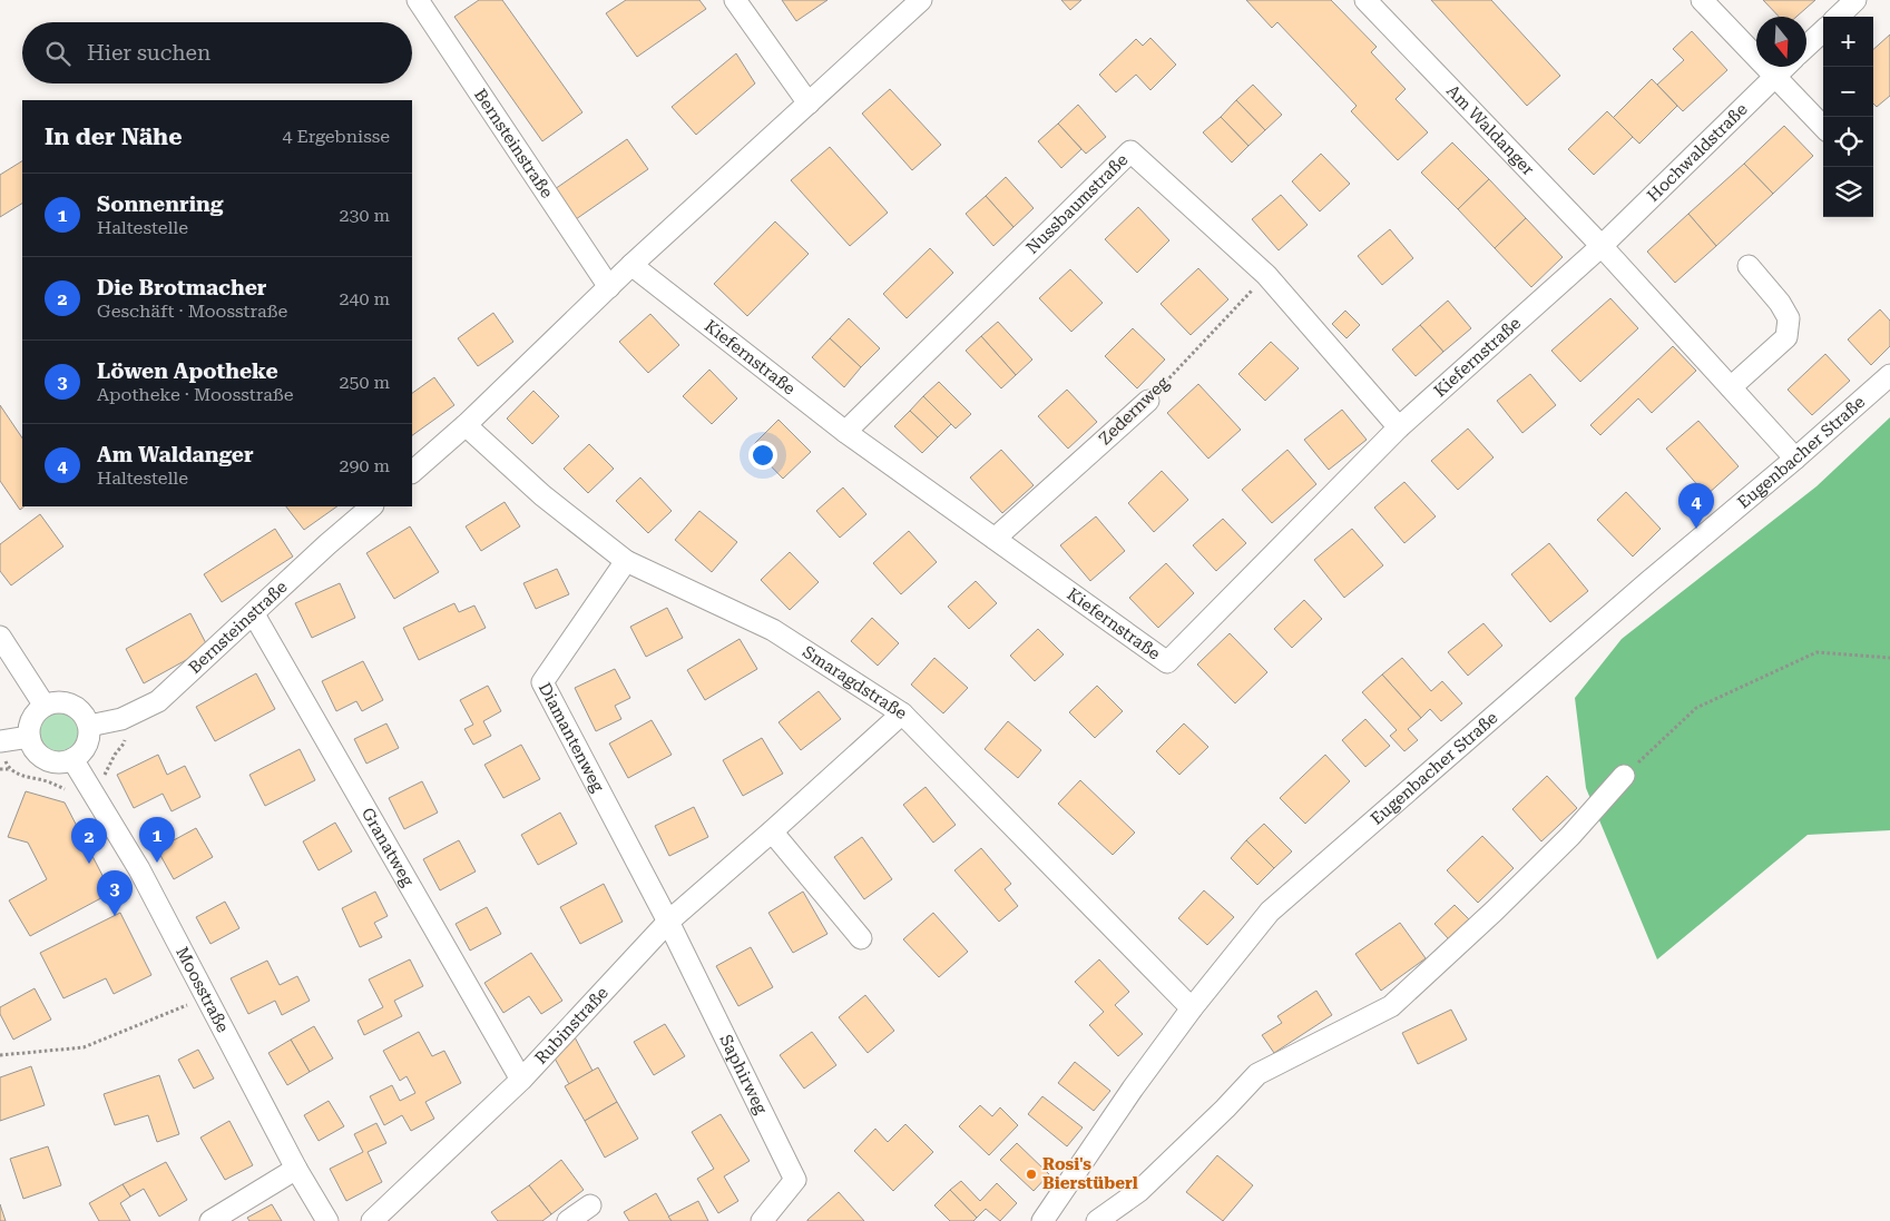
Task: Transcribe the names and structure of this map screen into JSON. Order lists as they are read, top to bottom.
{
  "streets": {
    "street": [
      "Am Waldanger",
      "Bernsteinstraße",
      "Hochwaldstraße",
      "Nussbaumstraße",
      "Kiefernstraße",
      "Zedernweg",
      "Eugenbacher Straße",
      "Smaragdstraße",
      "Diamantenweg",
      "Granatweg",
      "Moosstraße",
      "Rubinstraße",
      "Saphirweg"
    ]
  },
  "crossings": [
    ["Am Waldanger", "Hochwaldstraße"],
    ["Am Waldanger", "Kiefernstraße"],
    ["Am Waldanger", "Eugenbacher Straße"],
    ["Bernsteinstraße", "Granatweg"],
    ["Bernsteinstraße", "Moosstraße"],
    ["Hochwaldstraße", "Kiefernstraße"],
    ["Nussbaumstraße", "Kiefernstraße"],
    ["Nussbaumstraße", "Zedernweg"],
    ["Kiefernstraße", "Zedernweg"],
    ["Eugenbacher Straße", "Smaragdstraße"],
    ["Smaragdstraße", "Diamantenweg"],
    ["Smaragdstraße", "Rubinstraße"],
    ["Diamantenweg", "Rubinstraße"],
    ["Diamantenweg", "Saphirweg"],
    ["Granatweg", "Rubinstraße"],
    ["Rubinstraße", "Saphirweg"]
  ],
  "places": ["Rosi's Bierstüberl"],
  "north": "bottom",
  "page": {
    "map_buttons": ["+", "−"],
    "search": "Hier suchen",
    "heading": ["In der Nähe", "4 Ergebnisse"],
    "list": [
      {
        "mark": "1",
        "name": "Sonnenring",
        "note": "Haltestelle",
        "value": "230 m"
      },
      {
        "mark": "2",
        "name": "Die Brotmacher",
        "note": "Geschäft · Moosstraße",
        "value": "240 m"
      },
      {
        "mark": "3",
        "name": "Löwen Apotheke",
        "note": "Apotheke · Moosstraße",
        "value": "250 m"
      },
      {
        "mark": "4",
        "name": "Am Waldanger",
        "note": "Haltestelle",
        "value": "290 m"
      }
    ],
    "pins": [
      "4",
      "1",
      "2",
      "3"
    ]
  }
}
